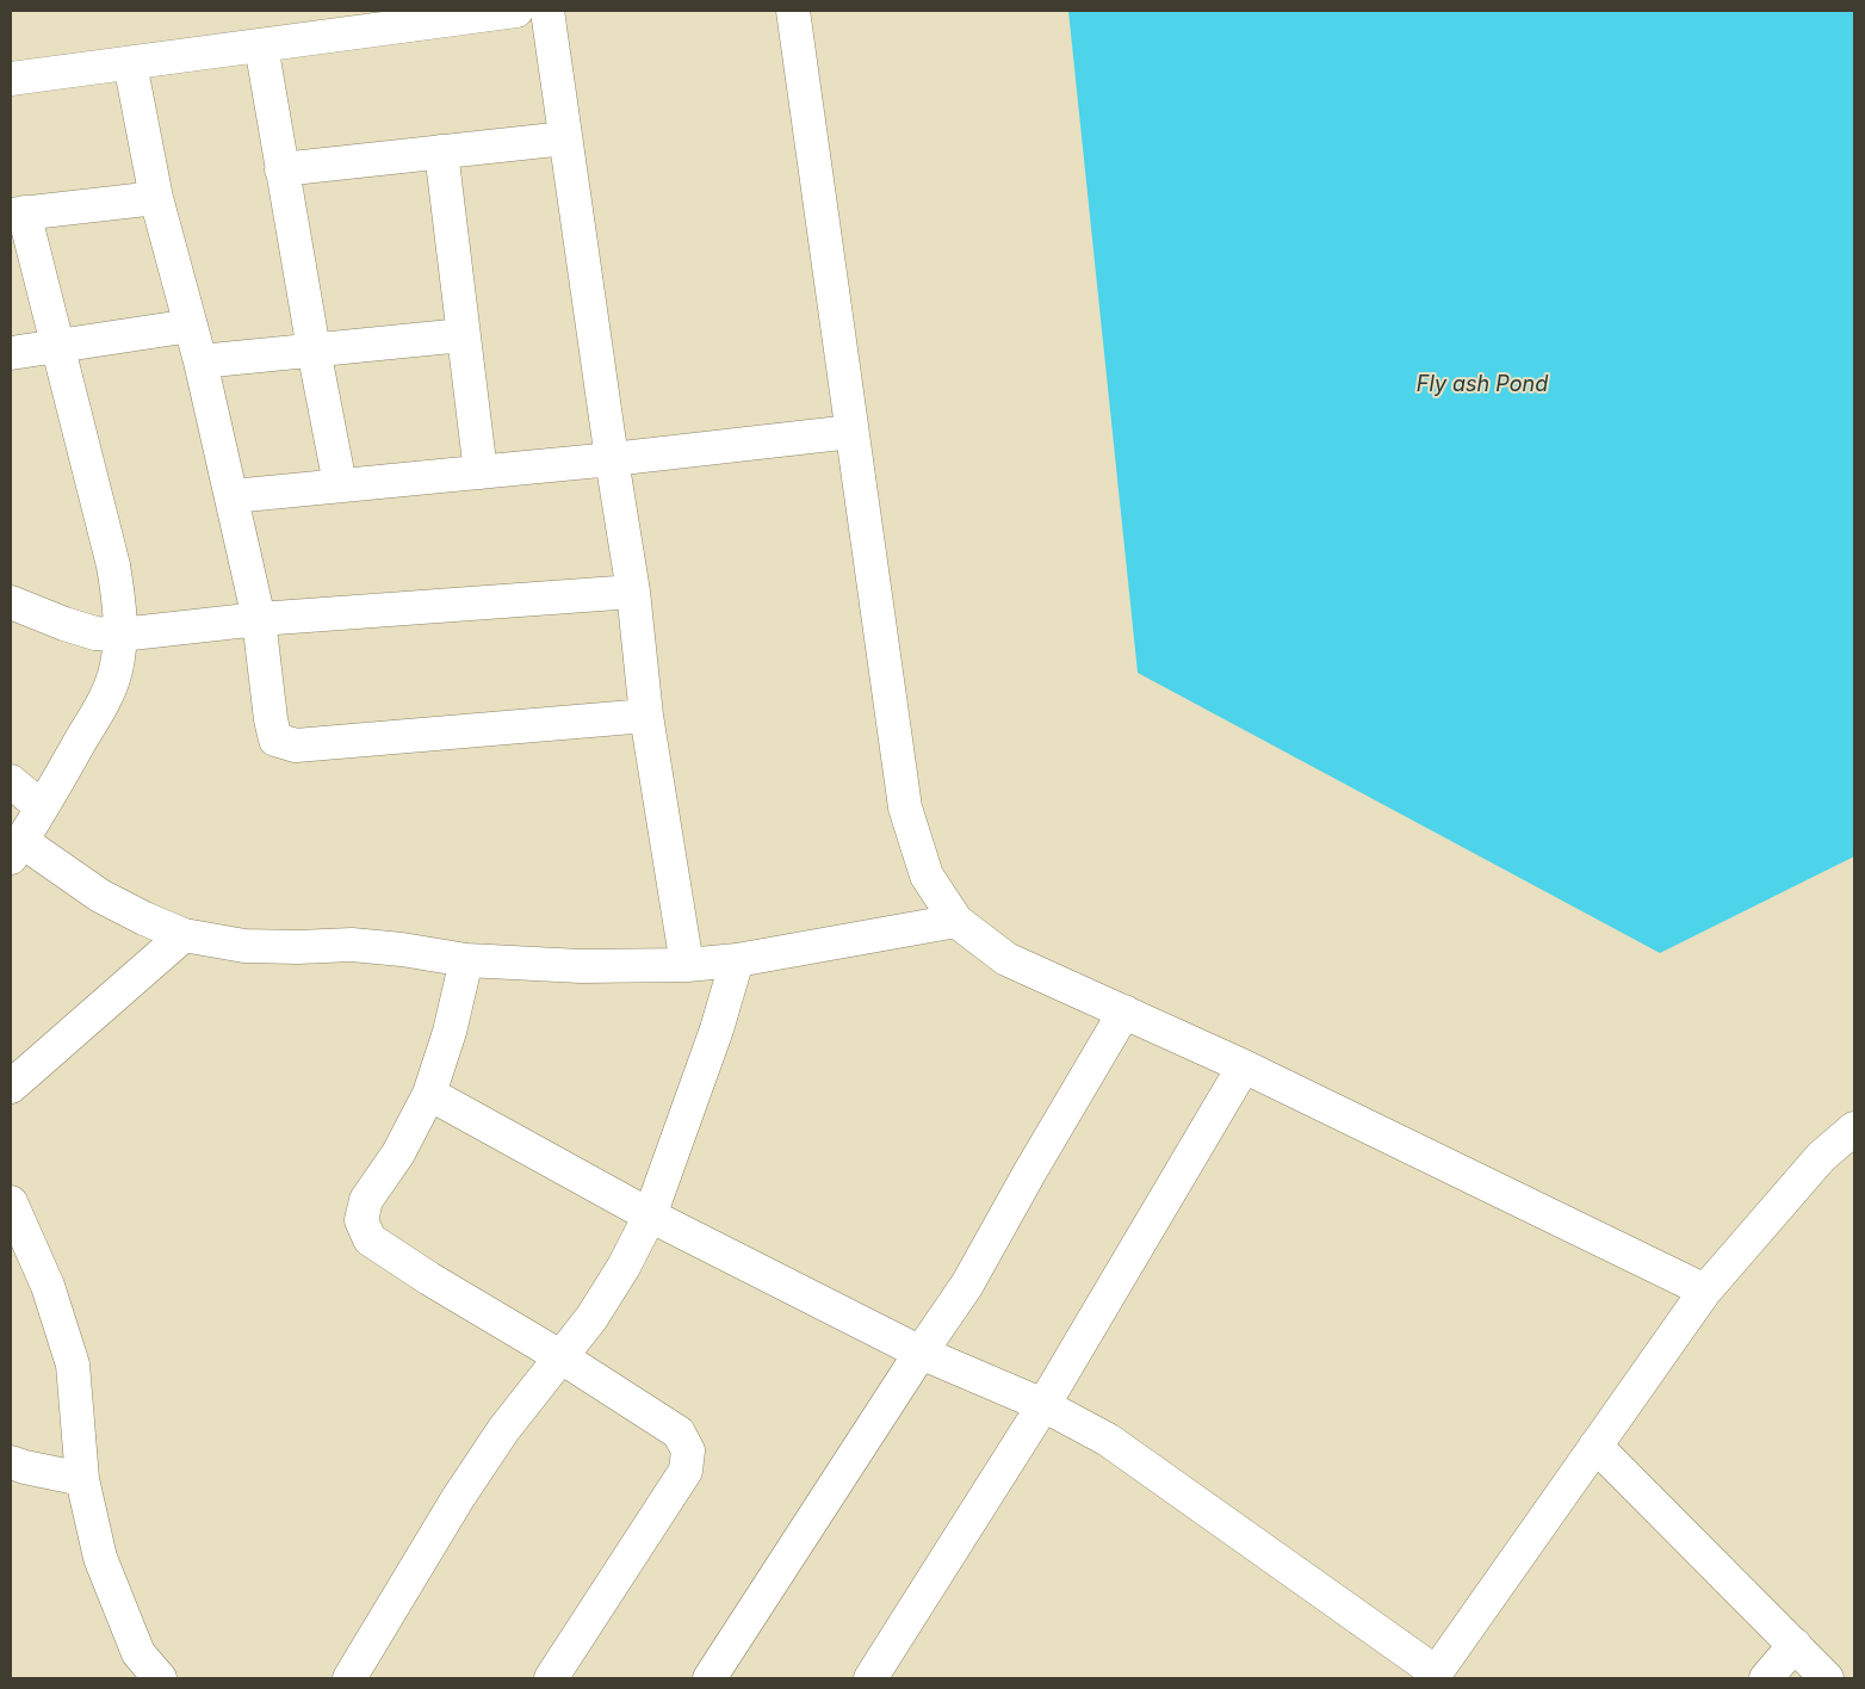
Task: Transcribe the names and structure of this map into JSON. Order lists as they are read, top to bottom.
{
  "water": ["Fly ash Pond"]
}
